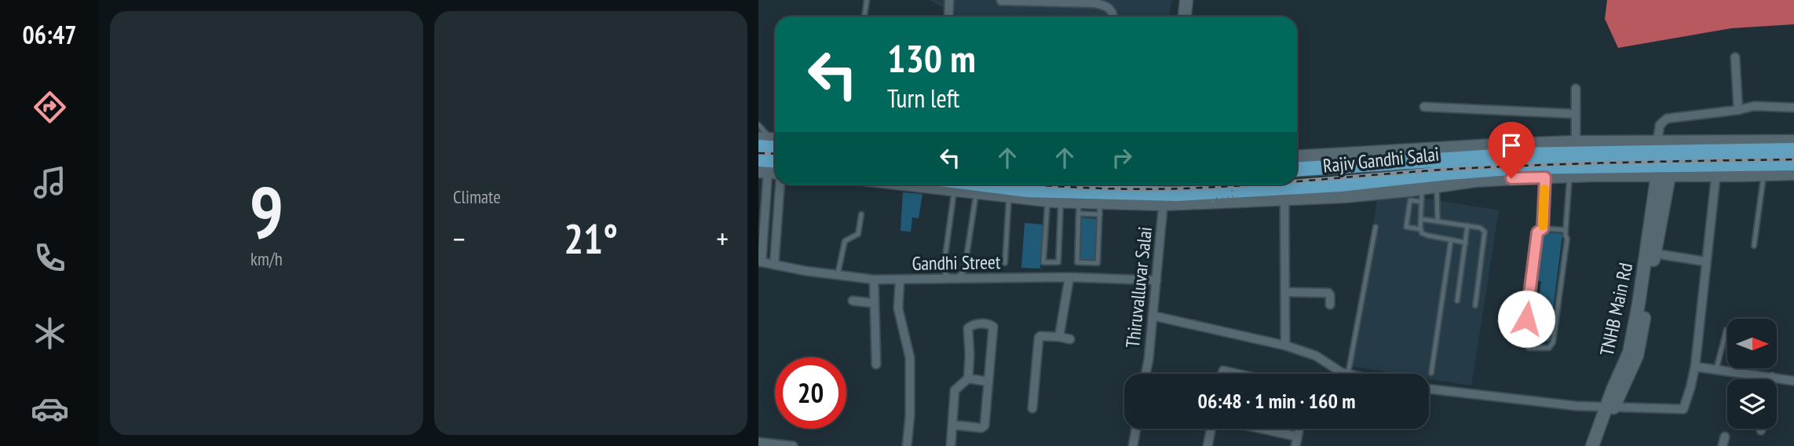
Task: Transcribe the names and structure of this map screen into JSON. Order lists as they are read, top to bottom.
{
  "streets": {
    "main road": ["Rajiv Gandhi Salai"],
    "street": ["Gandhi Street", "Thiruvalluvar Salai", "TNHB Main Rd"]
  },
  "crossings": [
    ["Rajiv Gandhi Salai", "Thiruvalluvar Salai"],
    ["Gandhi Street", "Thiruvalluvar Salai"]
  ],
  "north": "right",
  "page": {
    "tabs": "06:47",
    "tile": [
      ["9", "km/h"],
      "Climate"
    ],
    "turn": ["130 m", "Turn left"],
    "heat": ["−", "21°", "+"],
    "limit": "20",
    "trip": "06:48 · 1 min · 160 m"
  }
}
